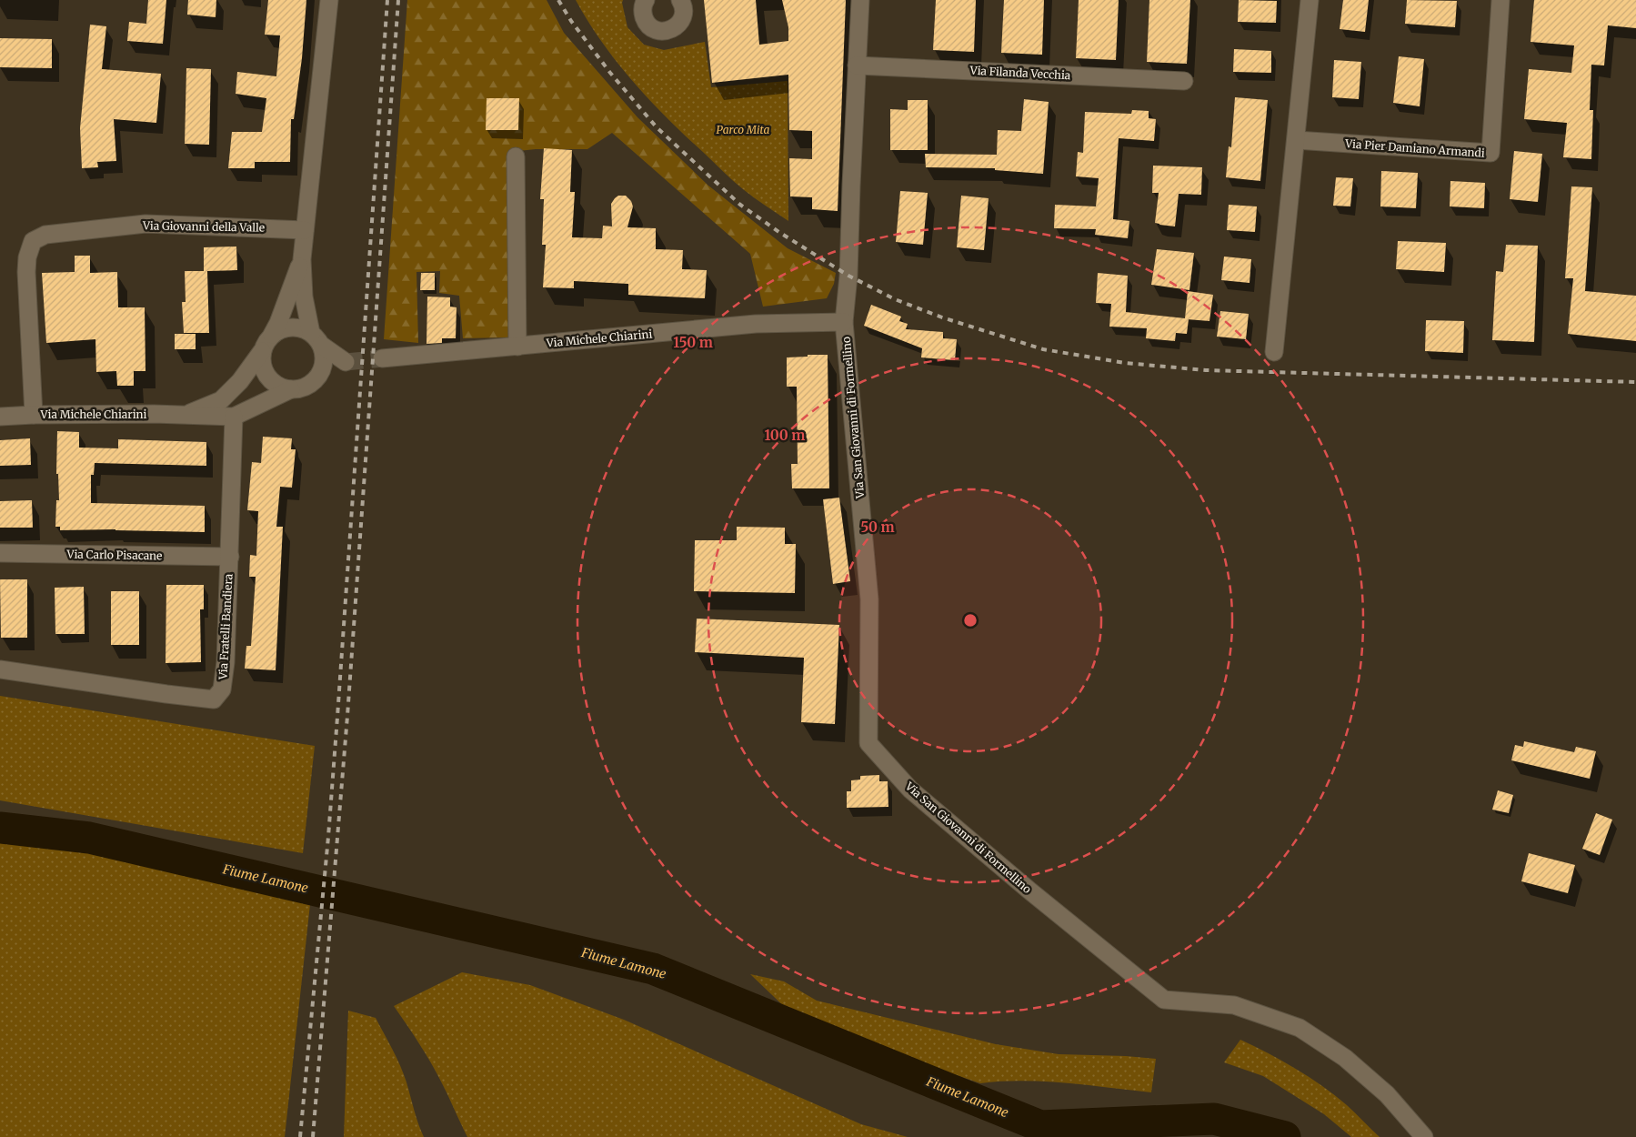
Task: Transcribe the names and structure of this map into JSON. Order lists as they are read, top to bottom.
{
  "streets": {
    "street": [
      "Via Filanda Vecchia",
      "Via Pier Damiano Armandi",
      "Via Giovanni della Valle",
      "Via Michele Chiarini",
      "Via San Giovanni di Formellino",
      "Via Carlo Pisacane",
      "Via Fratelli Bandiera"
    ]
  },
  "crossings": [
    ["Via Giovanni della Valle", "Via Michele Chiarini"],
    ["Via Michele Chiarini", "Via San Giovanni di Formellino"],
    ["Via Michele Chiarini", "Via Fratelli Bandiera"],
    ["Via Carlo Pisacane", "Via Fratelli Bandiera"]
  ],
  "water": ["Fiume Lamone"],
  "parks": ["Parco Mita"],
  "rings": ["150 m", "100 m", "50 m"]
}
